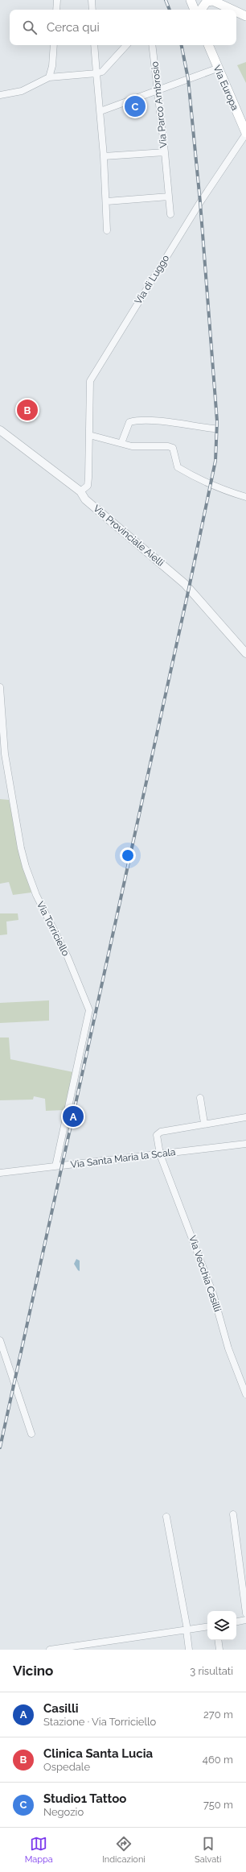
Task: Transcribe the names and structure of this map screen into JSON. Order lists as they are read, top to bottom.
{
  "streets": {
    "main road": ["Via Europa"],
    "street": [
      "Via Parco Ambrosio",
      "Via di Luggo",
      "Via Provinciale Aielli",
      "Via Torriciello",
      "Via Santa Maria la Scala",
      "Via Vecchia Casilli"
    ]
  },
  "crossings": [
    ["Via Europa", "Via di Luggo"],
    ["Via di Luggo", "Via Provinciale Aielli"],
    ["Via Torriciello", "Via Santa Maria la Scala"],
    ["Via Santa Maria la Scala", "Via Vecchia Casilli"]
  ],
  "page": {
    "search": "Cerca qui",
    "pins": ["C", "B", "A"],
    "heading": ["Vicino", "3 risultati"],
    "list": [
      {
        "mark": "A",
        "name": "Casilli",
        "note": "Stazione · Via Torriciello",
        "value": "270 m"
      },
      {
        "mark": "B",
        "name": "Clinica Santa Lucia",
        "note": "Ospedale",
        "value": "460 m"
      },
      {
        "mark": "C",
        "name": "Studio1 Tattoo",
        "note": "Negozio",
        "value": "750 m"
      }
    ],
    "nav": ["Mappa", "Indicazioni", "Salvati"]
  }
}
